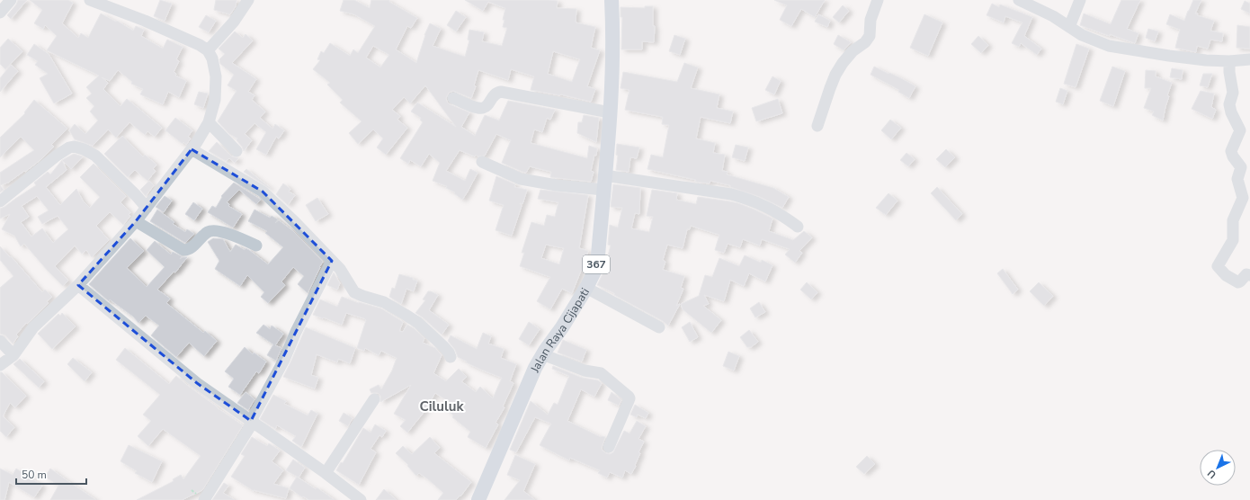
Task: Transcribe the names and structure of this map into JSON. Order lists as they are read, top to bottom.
{
  "streets": {
    "main road": ["367", "Jalan Raya Cijapati"]
  },
  "districts": ["Ciluluk"],
  "scale_bar": "50 m",
  "north": "bottom left"
}
